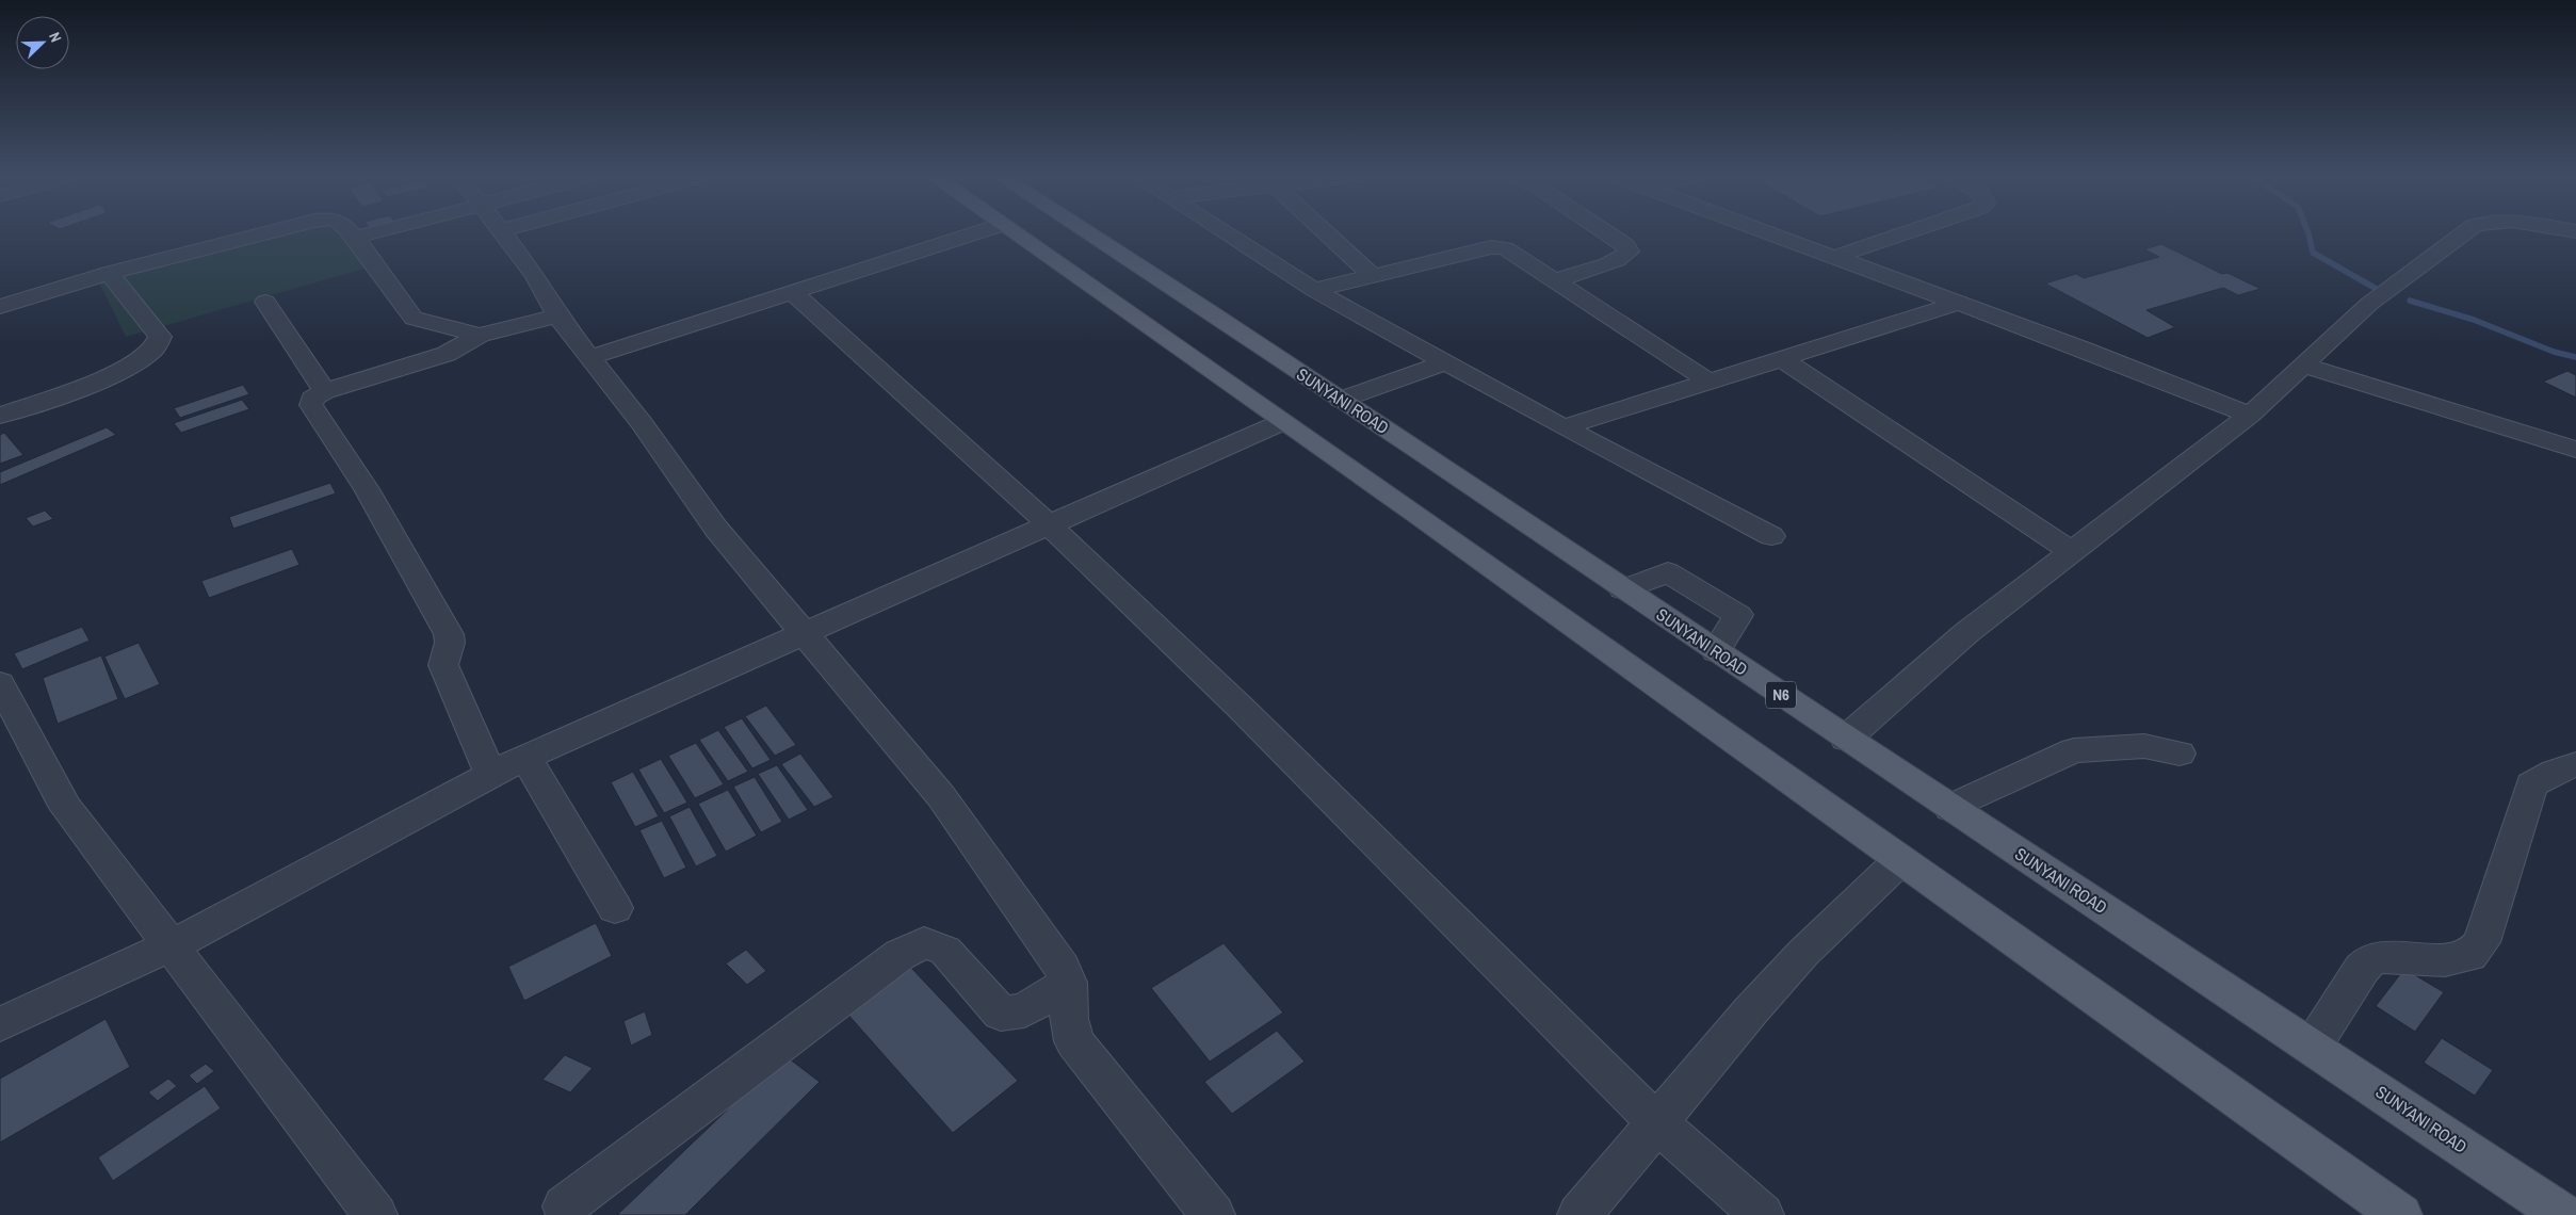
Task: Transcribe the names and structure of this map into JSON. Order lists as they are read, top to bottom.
{
  "streets": {
    "main road": ["SUNYANI ROAD", "N6"]
  },
  "north": "top right"
}
